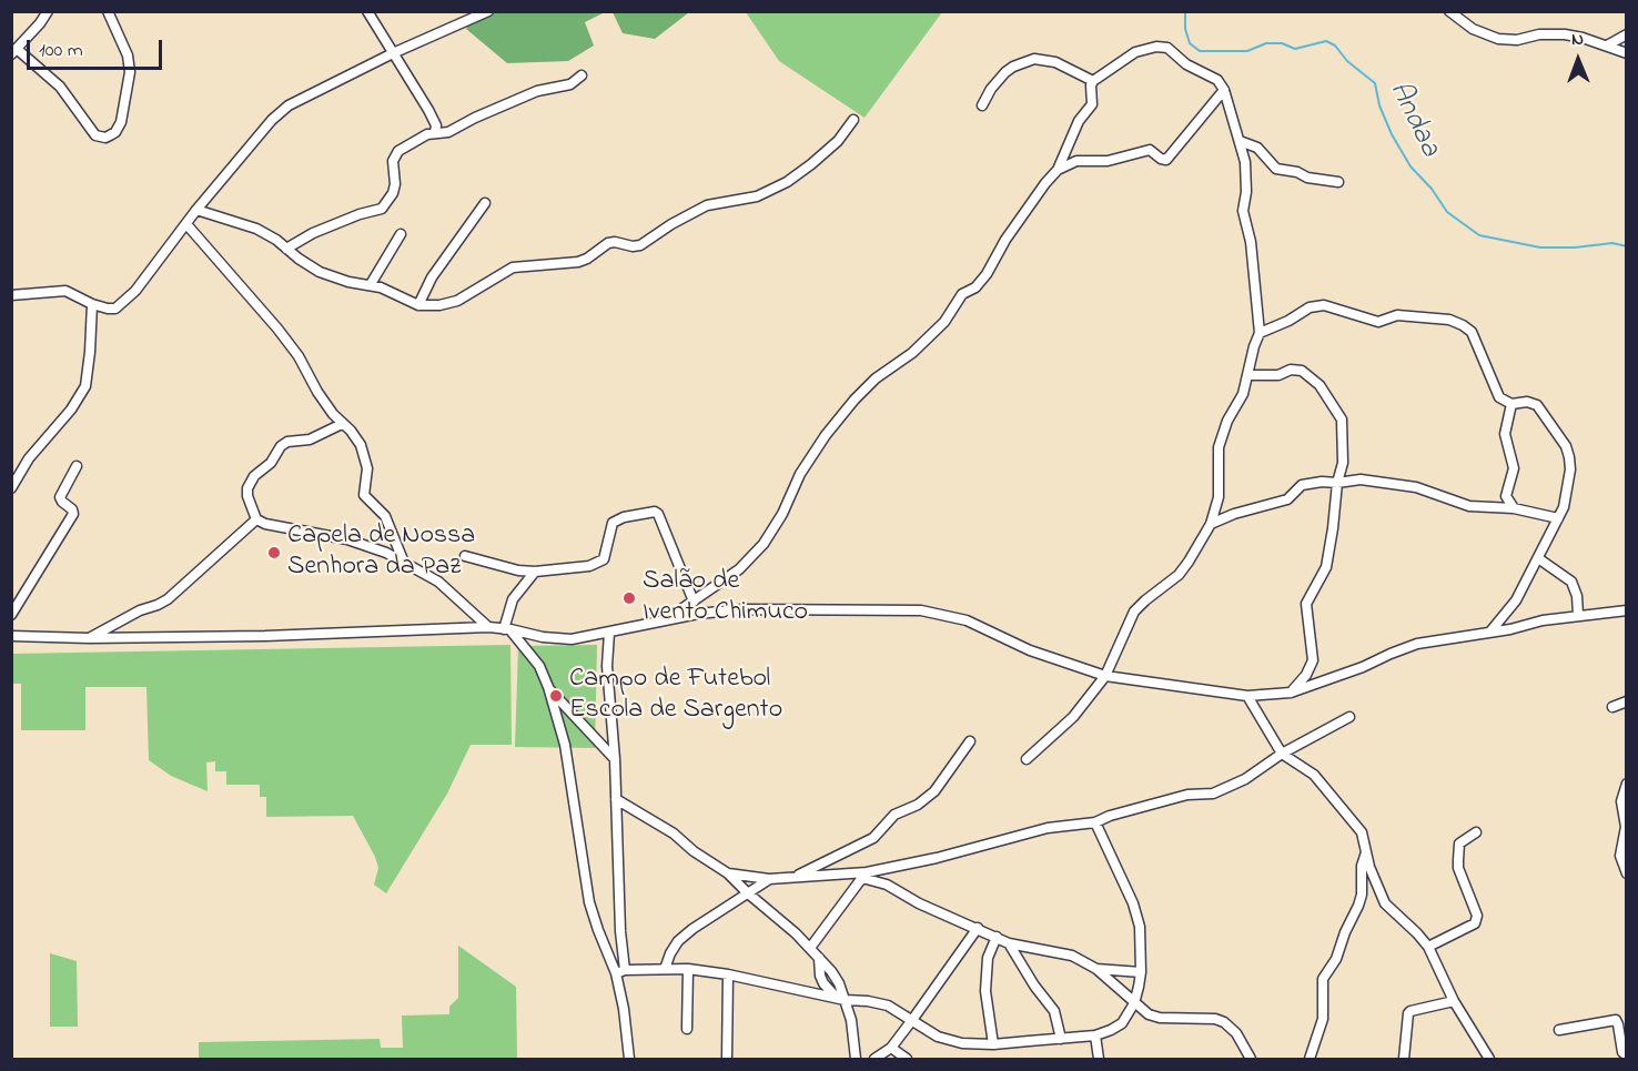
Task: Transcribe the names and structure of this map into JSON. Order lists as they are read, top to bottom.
{
  "water": ["Andaa"],
  "places": ["Capela de Nossa Senhora da Paz", "Salão de Ivento Chimuco", "Campo de Futebol Escola de Sargento"],
  "scale_bar": "100 m",
  "north": "top"
}
